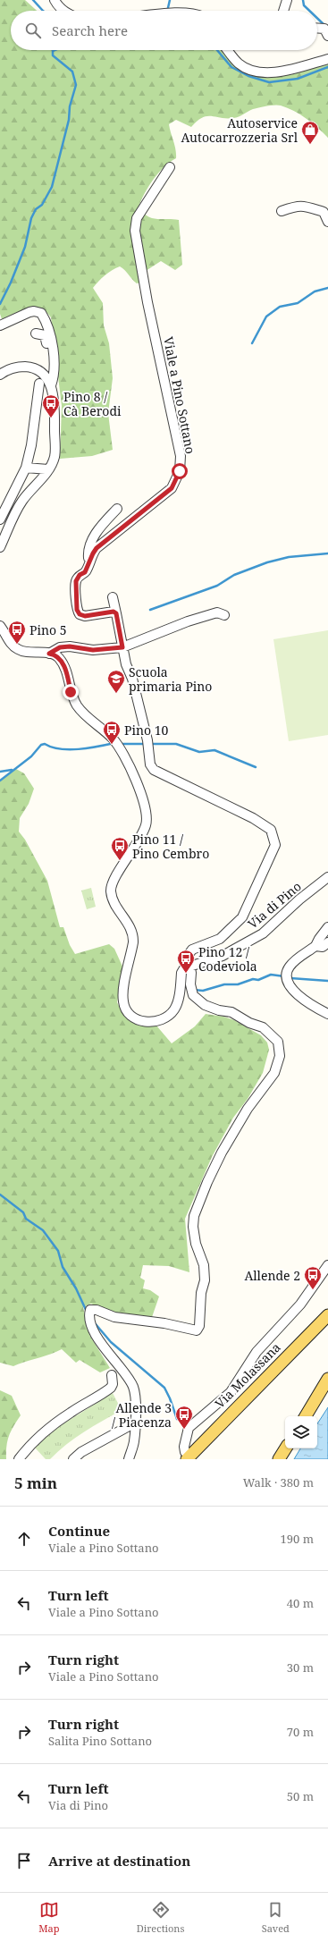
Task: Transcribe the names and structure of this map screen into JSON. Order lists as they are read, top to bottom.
{
  "streets": {
    "main road": ["Via Molassana"],
    "street": ["Viale a Pino Sottano", "Via di Pino"]
  },
  "places": {
    "shop": ["Autoservice Autocarrozzeria Srl"],
    "bus stop": [
      "Pino 8 / Cà Berodi",
      "Pino 5",
      "Pino 10",
      "Pino 11 / Pino Cembro",
      "Pino 12 / Codeviola",
      "Allende 2",
      "Allende 3 / Piacenza"
    ],
    "school or university": ["Scuola primaria Pino"]
  },
  "page": {
    "search": "Search here",
    "heading": ["5 min", "Walk · 380 m"],
    "list": [
      ["Continue", "Viale a Pino Sottano", "190 m"],
      ["Turn left", "Viale a Pino Sottano", "40 m"],
      ["Turn right", "Viale a Pino Sottano", "30 m"],
      ["Turn right", "Salita Pino Sottano", "70 m"],
      ["Turn left", "Via di Pino", "50 m"],
      "Arrive at destination"
    ],
    "nav": ["Map", "Directions", "Saved"]
  }
}
